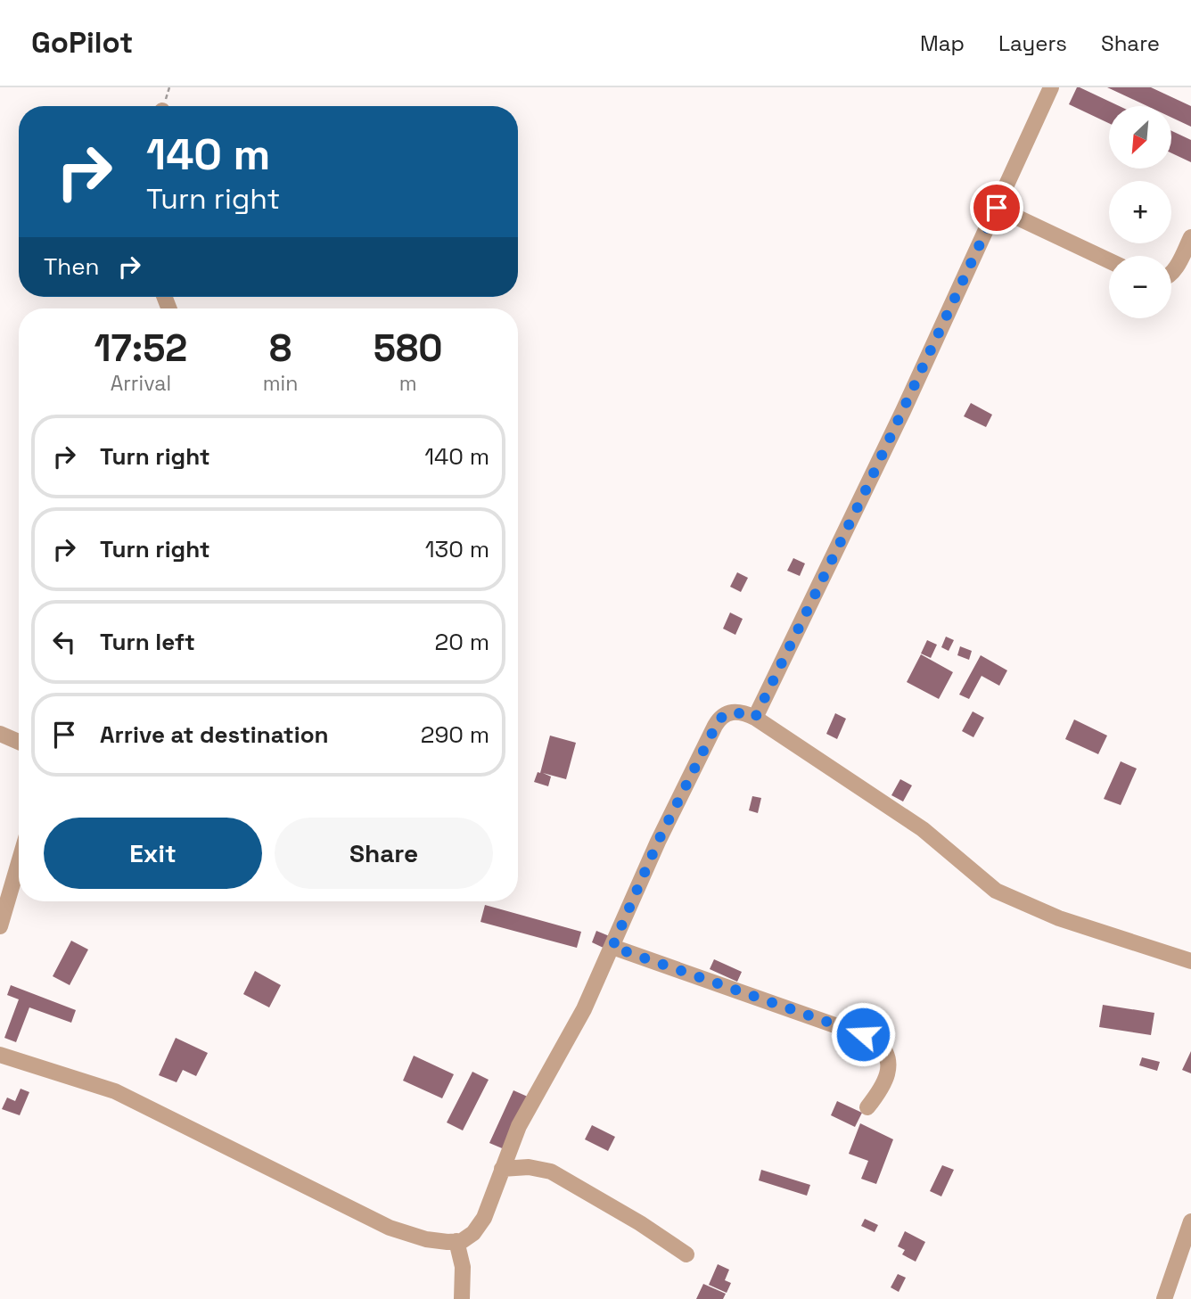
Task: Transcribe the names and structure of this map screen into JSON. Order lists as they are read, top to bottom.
{
  "north": "bottom left",
  "page": {
    "header": "GoPilot",
    "nav": ["Map", "Layers", "Share"],
    "map_buttons": ["+", "−"],
    "turn": ["140 m", "Turn right"],
    "then": "Then",
    "eta": [
      "17:52",
      "Arrival",
      "8",
      "min",
      "580",
      "m"
    ],
    "list": [
      {
        "name": "Turn right",
        "value": "140 m"
      },
      {
        "name": "Turn right",
        "value": "130 m"
      },
      {
        "name": "Turn left",
        "value": "20 m"
      },
      {
        "name": "Arrive at destination",
        "value": "290 m"
      }
    ],
    "buttons": ["Exit", "Share"]
  }
}
